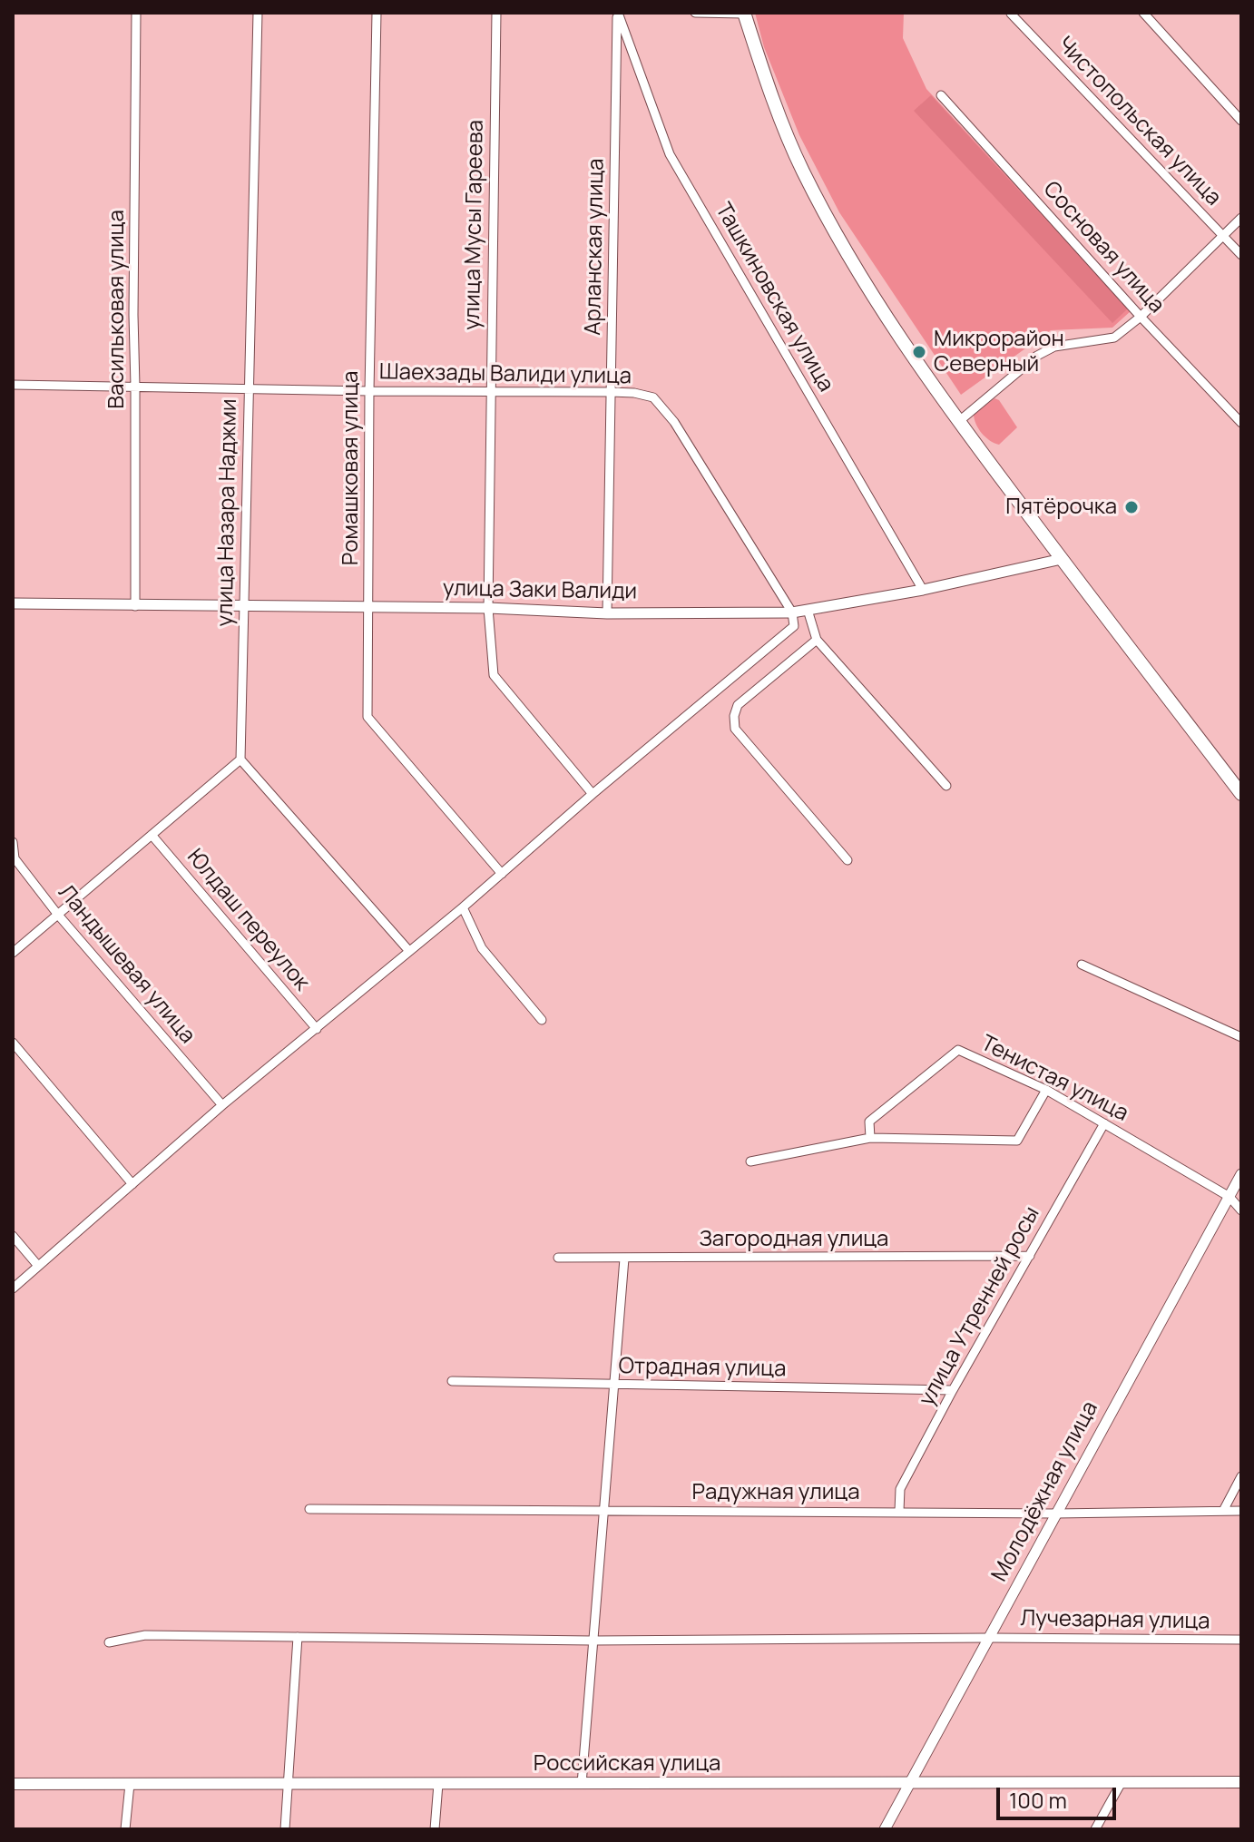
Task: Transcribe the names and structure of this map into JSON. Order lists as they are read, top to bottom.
{
  "streets": {
    "main road": ["Российская улица"],
    "street": [
      "Чистопольская улица",
      "улица Мусы Гареева",
      "Арланская улица",
      "Сосновая улица",
      "Ташкиновская улица",
      "Васильковая улица",
      "Шаехзады Валиди улица",
      "Ромашковая улица",
      "улица Назара Наджми",
      "улица Заки Валиди",
      "Юлдаш переулок",
      "Ландышевая улица",
      "Тенистая улица",
      "Загородная улица",
      "улица Утренней росы",
      "Отрадная улица",
      "Молодёжная улица",
      "Радужная улица",
      "Лучезарная улица"
    ]
  },
  "crossings": [
    ["улица Мусы Гареева", "Шаехзады Валиди улица"],
    ["улица Мусы Гареева", "улица Заки Валиди"],
    ["Арланская улица", "Ташкиновская улица"],
    ["Арланская улица", "Шаехзады Валиди улица"],
    ["Арланская улица", "улица Заки Валиди"],
    ["Ташкиновская улица", "улица Заки Валиди"],
    ["Васильковая улица", "Шаехзады Валиди улица"],
    ["Васильковая улица", "улица Заки Валиди"],
    ["Шаехзады Валиди улица", "Ромашковая улица"],
    ["Шаехзады Валиди улица", "улица Назара Наджми"],
    ["Шаехзады Валиди улица", "улица Заки Валиди"],
    ["Ромашковая улица", "улица Заки Валиди"],
    ["улица Назара Наджми", "улица Заки Валиди"],
    ["Тенистая улица", "улица Утренней росы"],
    ["Тенистая улица", "Молодёжная улица"],
    ["Загородная улица", "улица Утренней росы"],
    ["улица Утренней росы", "Отрадная улица"],
    ["улица Утренней росы", "Радужная улица"],
    ["Молодёжная улица", "Радужная улица"],
    ["Молодёжная улица", "Лучезарная улица"],
    ["Молодёжная улица", "Российская улица"]
  ],
  "places": ["Микрорайон Северный", "Пятёрочка"],
  "scale_bar": "100 m"
}
